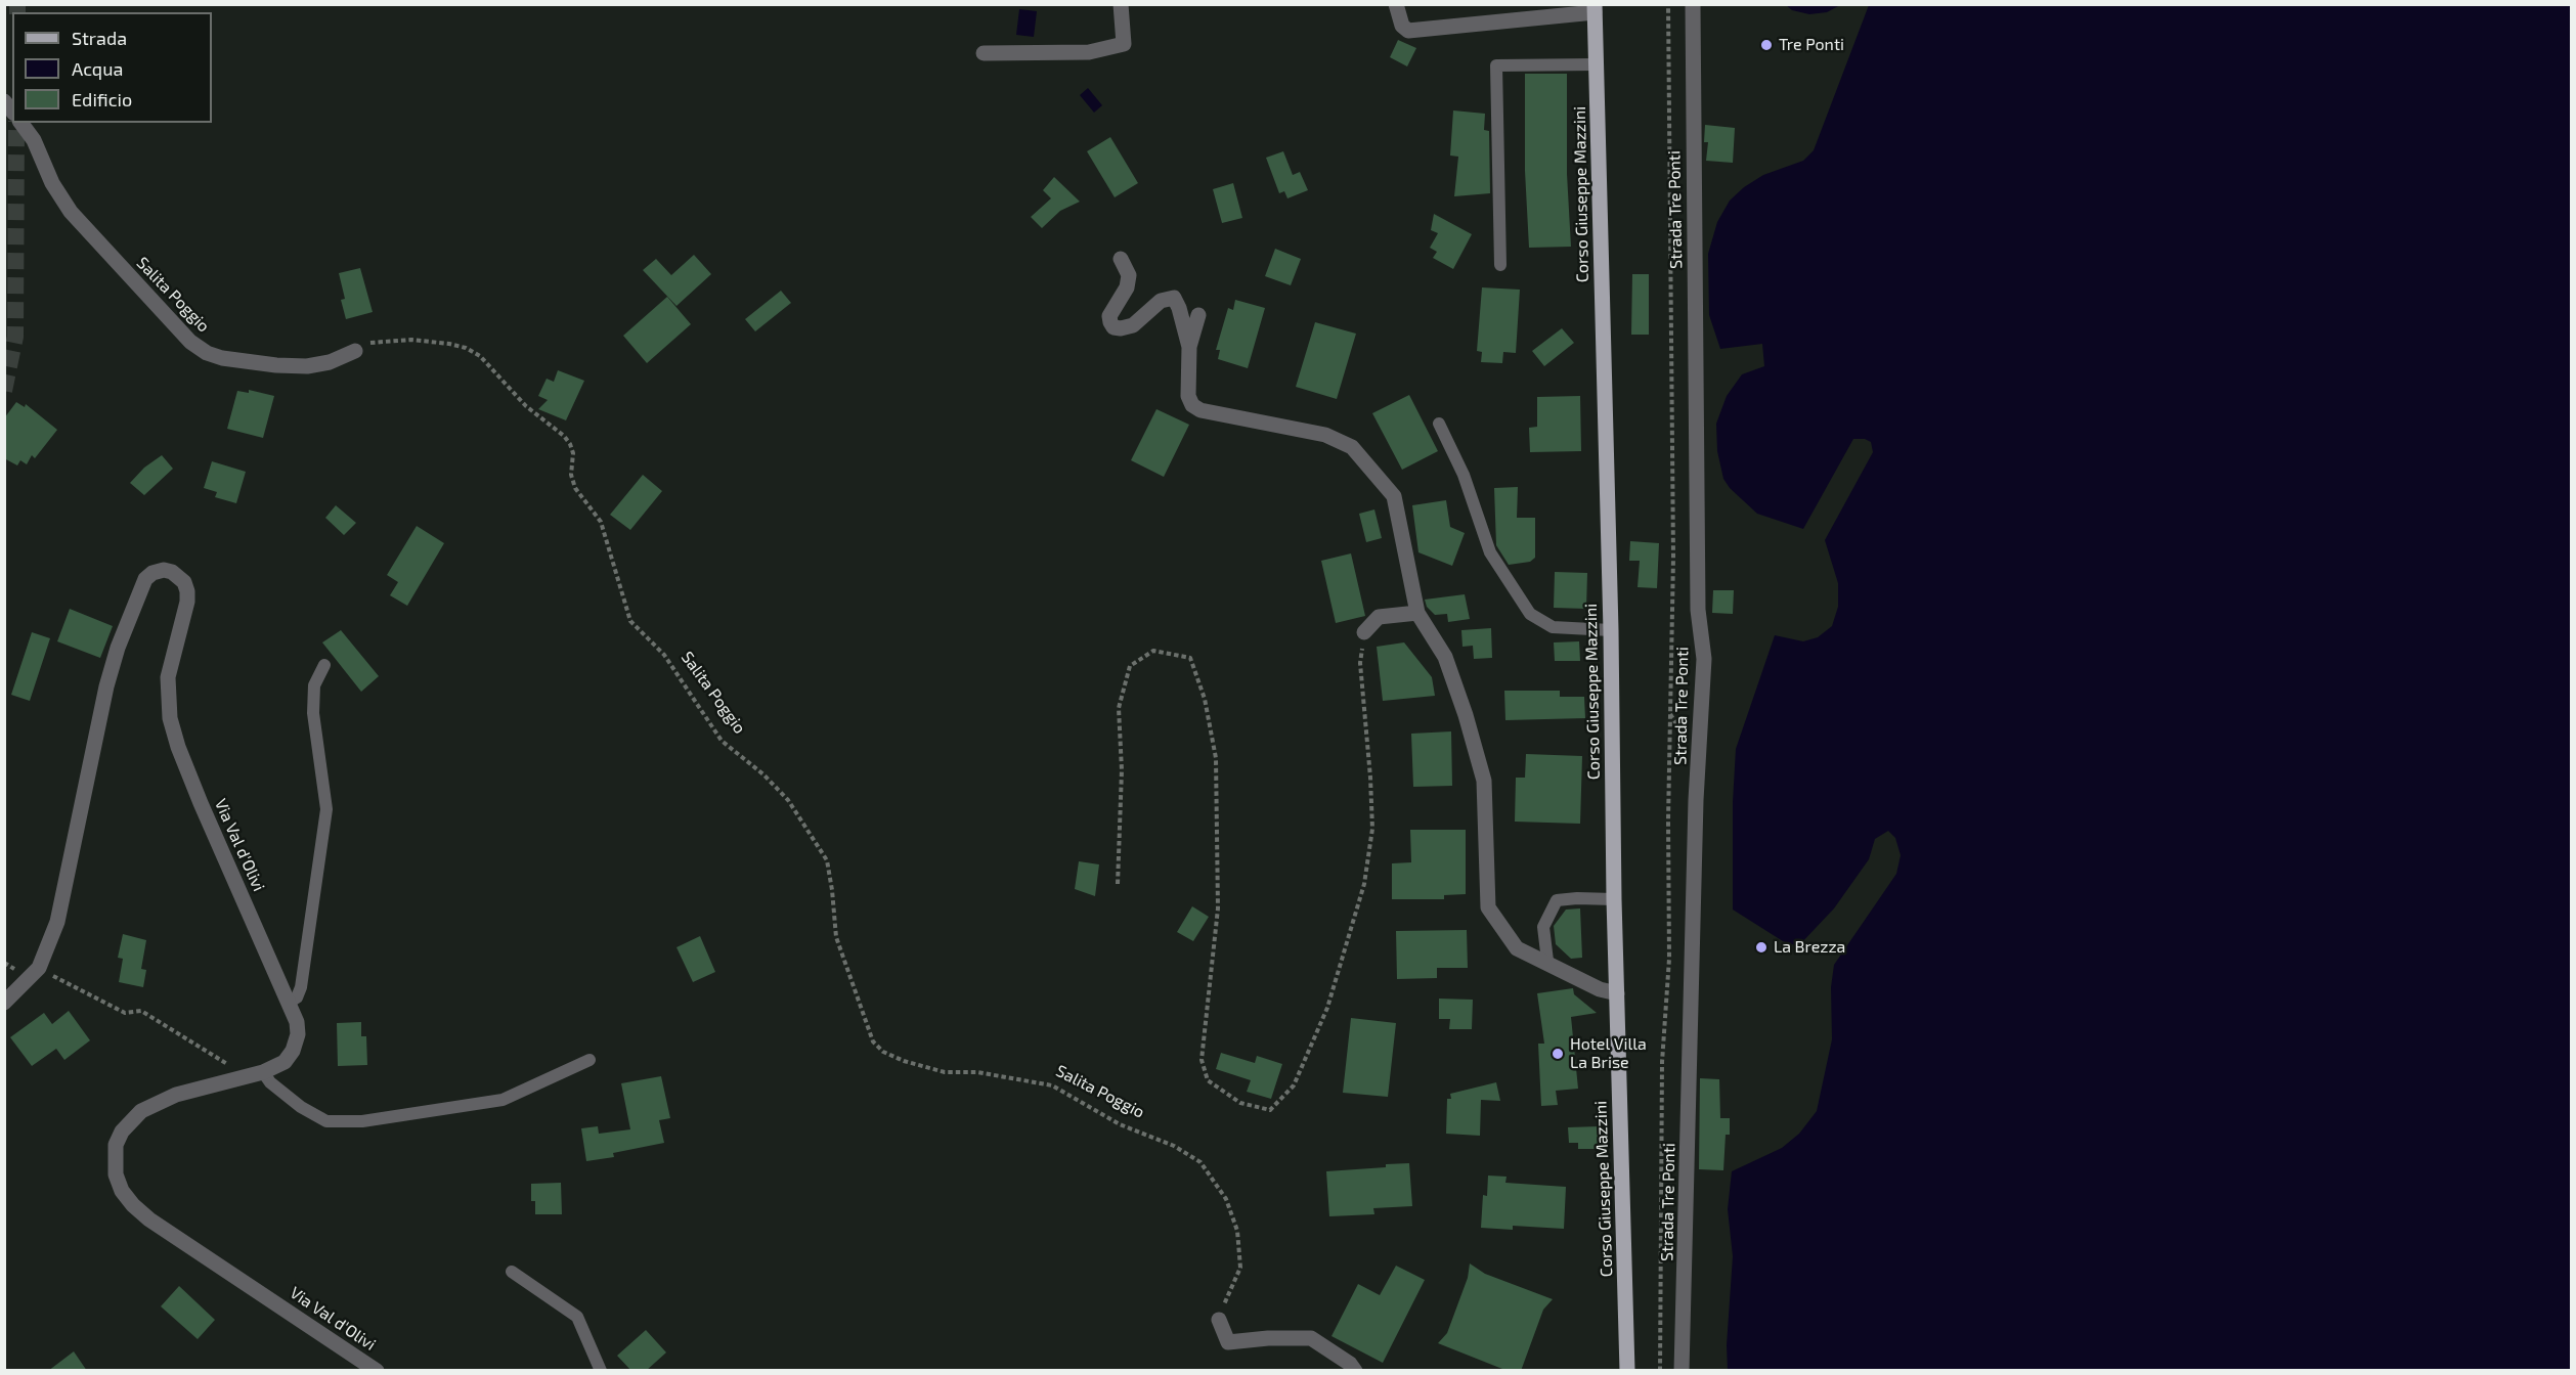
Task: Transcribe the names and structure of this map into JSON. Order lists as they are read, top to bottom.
{
  "streets": {
    "main road": ["Corso Giuseppe Mazzini"],
    "street": ["Strada Tre Ponti", "Salita Poggio", "Via Val d'Olivi"]
  },
  "places": ["Tre Ponti", "La Brezza", "Hotel Villa La Brise"],
  "legend": ["Strada", "Acqua", "Edificio"]
}
